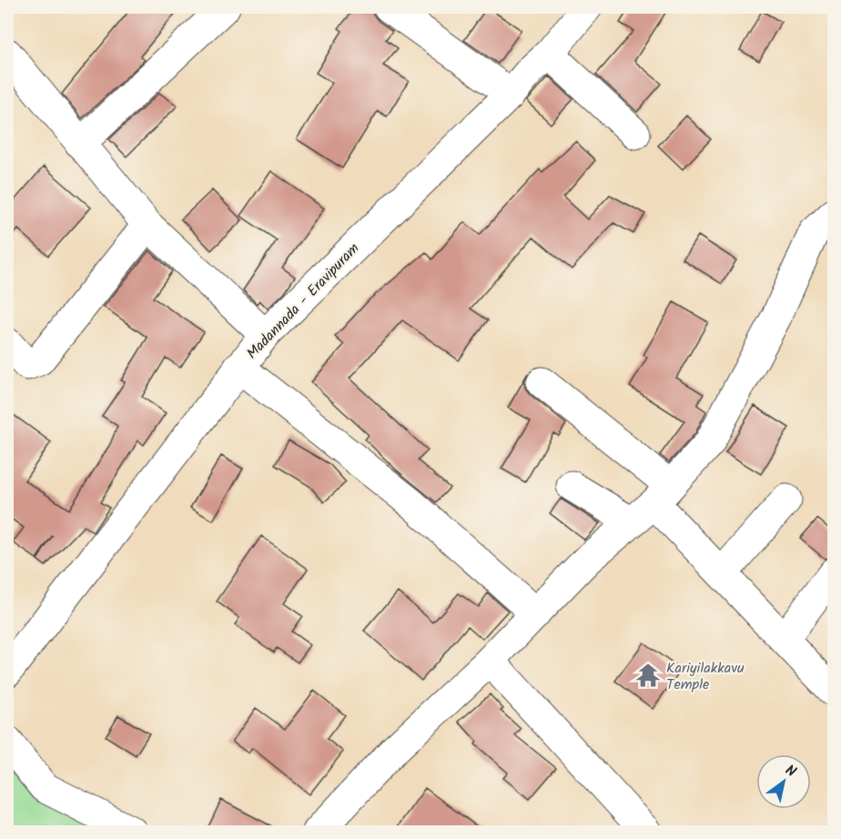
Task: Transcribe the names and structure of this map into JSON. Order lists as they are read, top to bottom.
{
  "streets": {
    "street": ["Madannada - Eravipuram"]
  },
  "places": {
    "temple": ["Kariyilakkavu Temple"]
  },
  "north": "top right"
}
